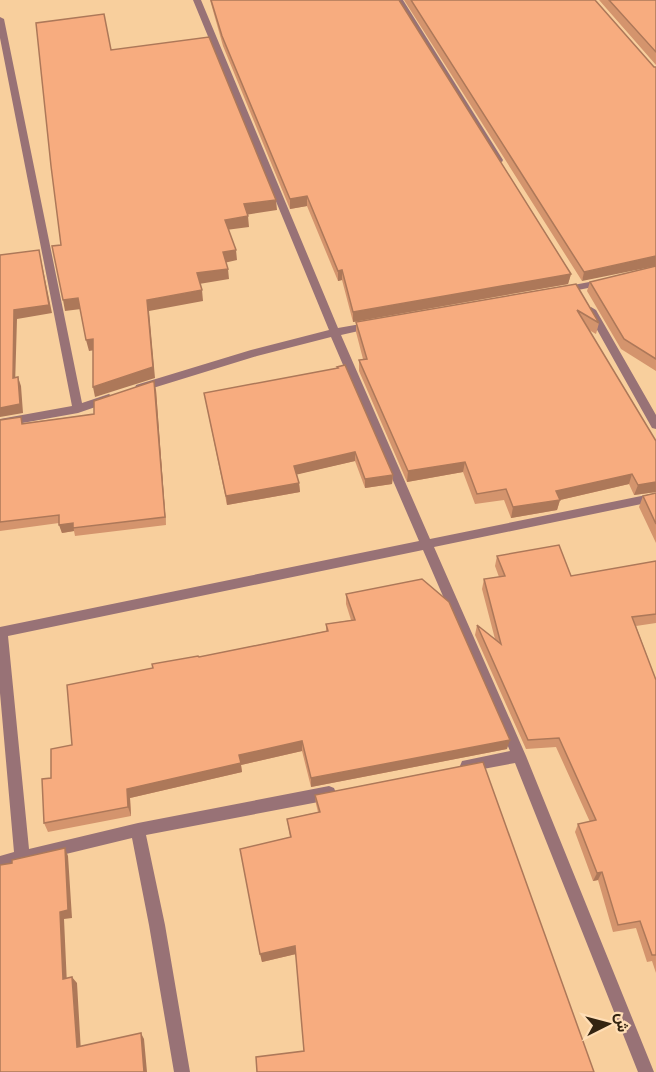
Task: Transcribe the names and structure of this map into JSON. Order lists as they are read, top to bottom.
{
  "north": "right"
}
